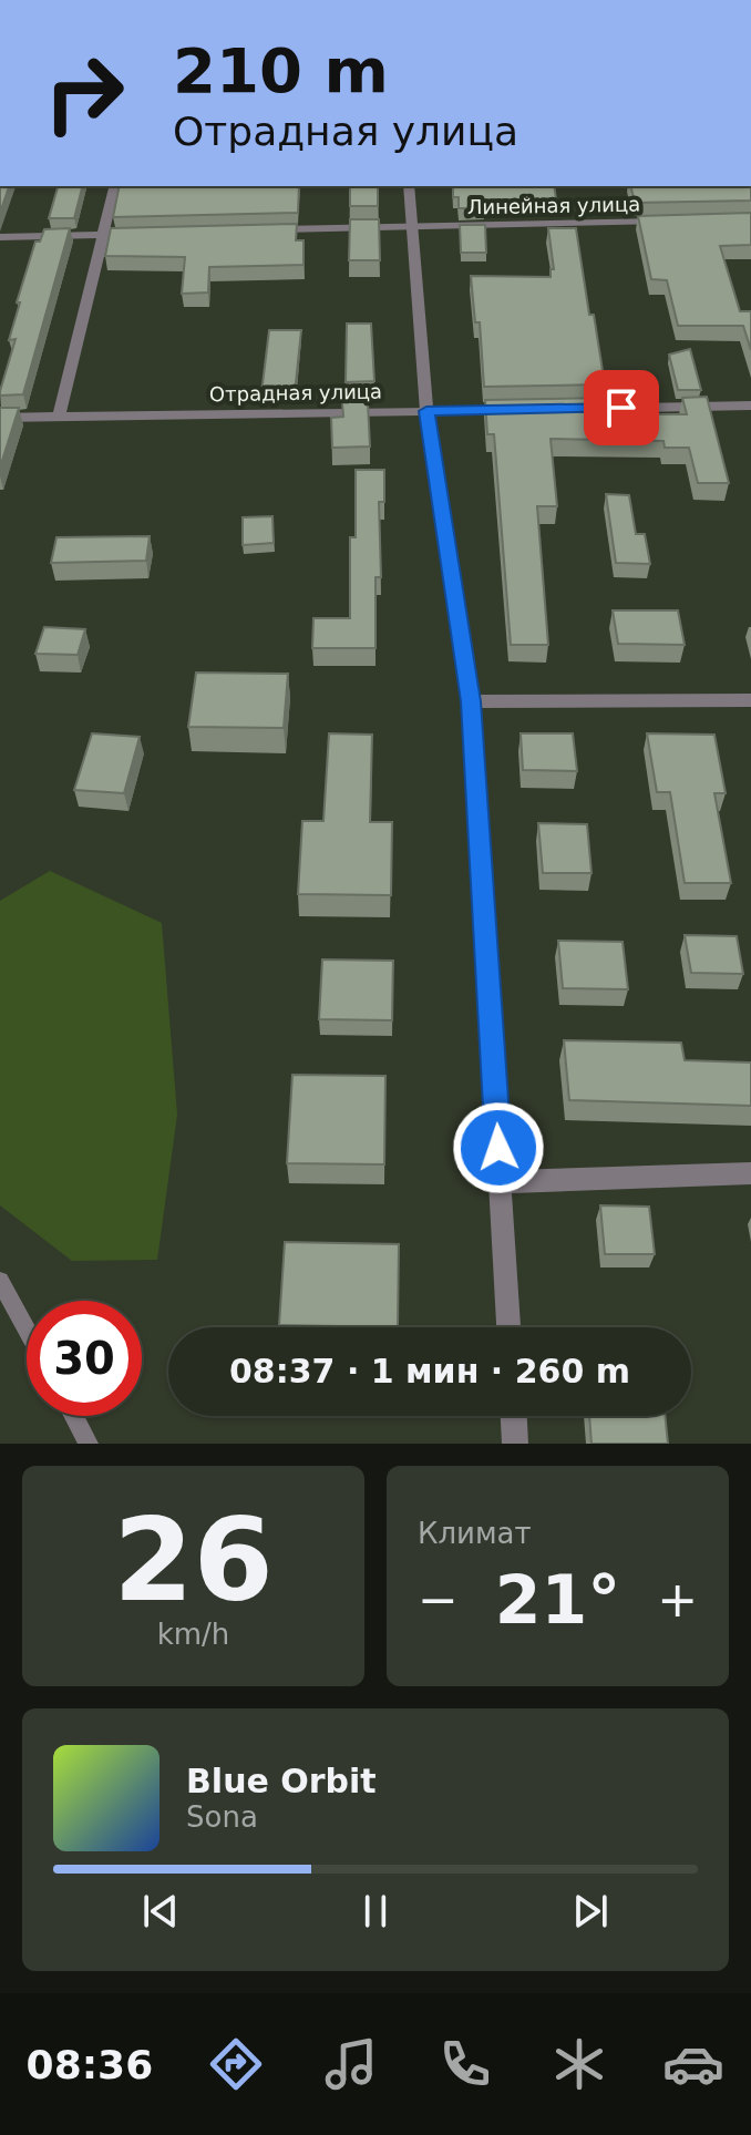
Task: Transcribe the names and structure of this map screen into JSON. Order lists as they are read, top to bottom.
{
  "streets": {
    "street": ["Линейная улица", "Отрадная улица"]
  },
  "page": {
    "turn": ["210 m", "Отрадная улица"],
    "limit": "30",
    "trip": "08:37 · 1 мин · 260 m",
    "tile": [
      ["26", "km/h"],
      "Климат"
    ],
    "heat": ["−", "21°", "+"],
    "song": ["Blue Orbit", "Sona"],
    "tabs": "08:36"
  }
}
